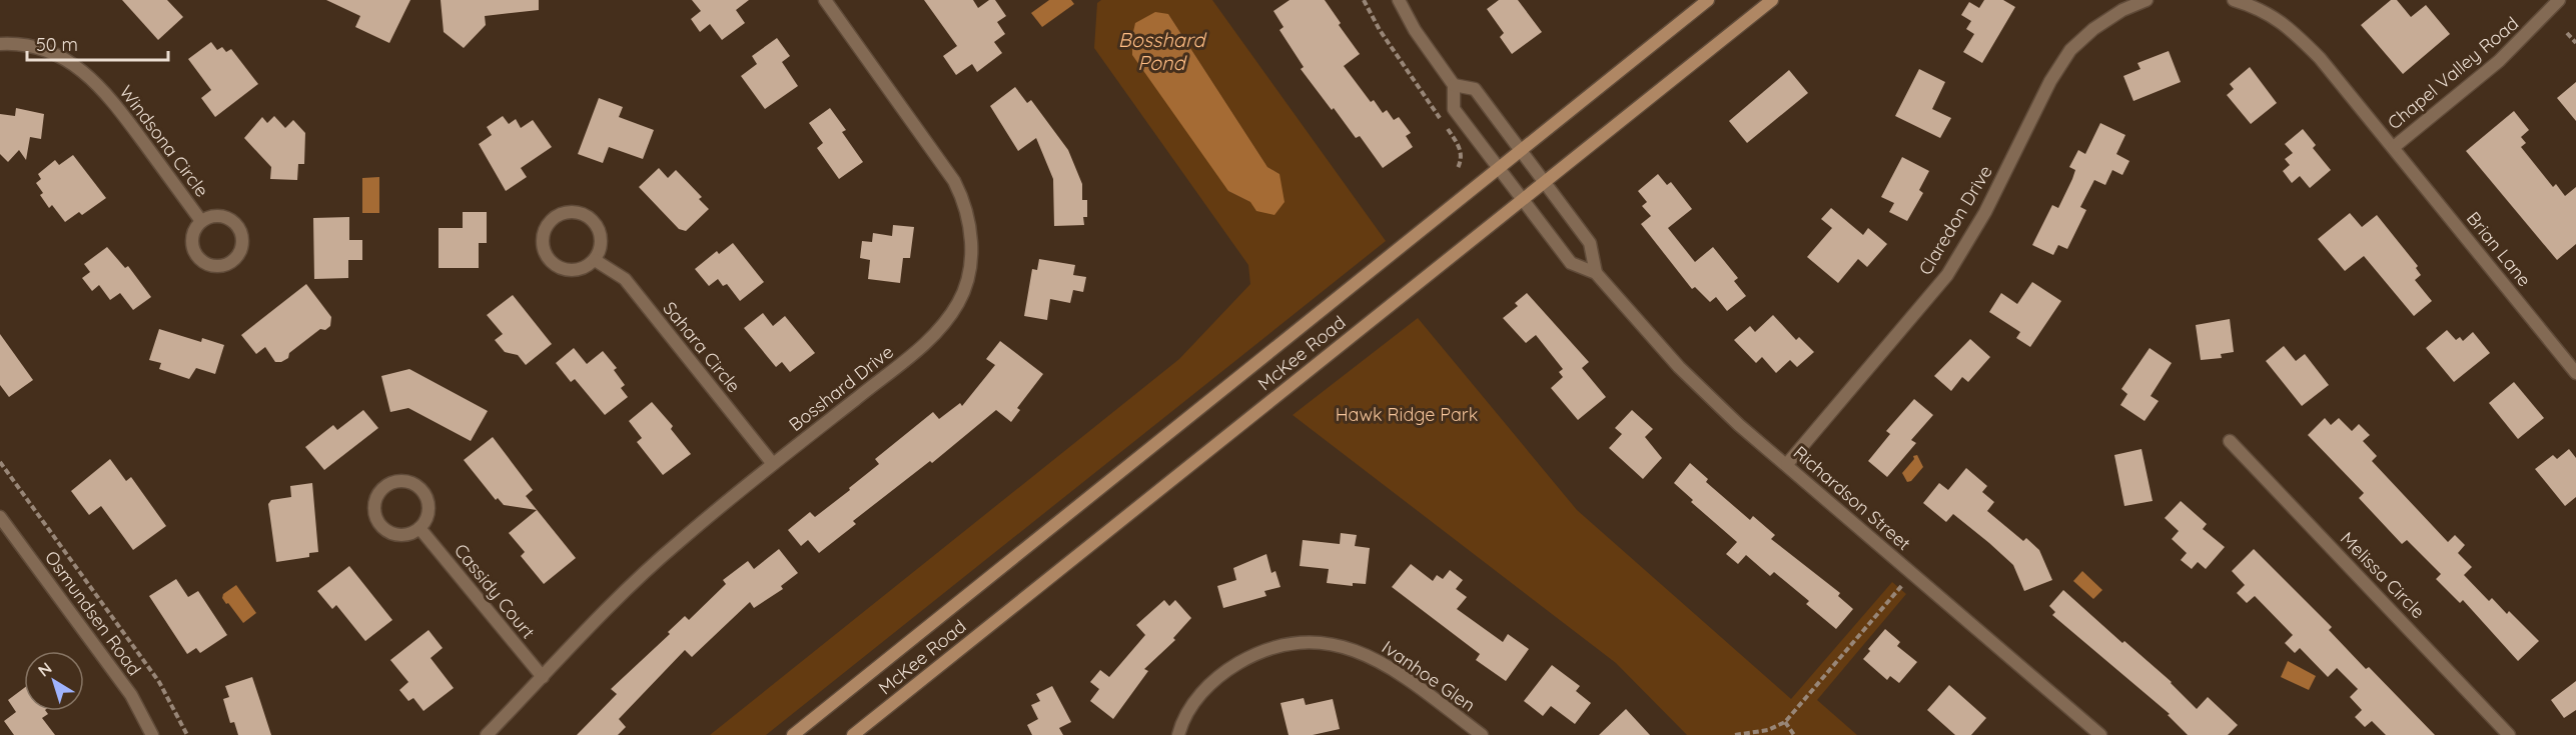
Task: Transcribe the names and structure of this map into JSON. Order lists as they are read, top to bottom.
{
  "streets": {
    "main road": ["McKee Road"],
    "street": [
      "Chapel Valley Road",
      "Windsona Circle",
      "Claredon Drive",
      "Brian Lane",
      "Sahara Circle",
      "Bosshard Drive",
      "Richardson Street",
      "Melissa Circle",
      "Cassidy Court",
      "Osmundsen Road",
      "Ivanhoe Glen"
    ]
  },
  "crossings": [
    ["Chapel Valley Road", "Brian Lane"],
    ["Claredon Drive", "Richardson Street"],
    ["Sahara Circle", "Bosshard Drive"],
    ["McKee Road", "Richardson Street"],
    ["Bosshard Drive", "Cassidy Court"]
  ],
  "water": ["Bosshard Pond"],
  "parks": ["Hawk Ridge Park"],
  "scale_bar": "50 m",
  "north": "top left"
}
